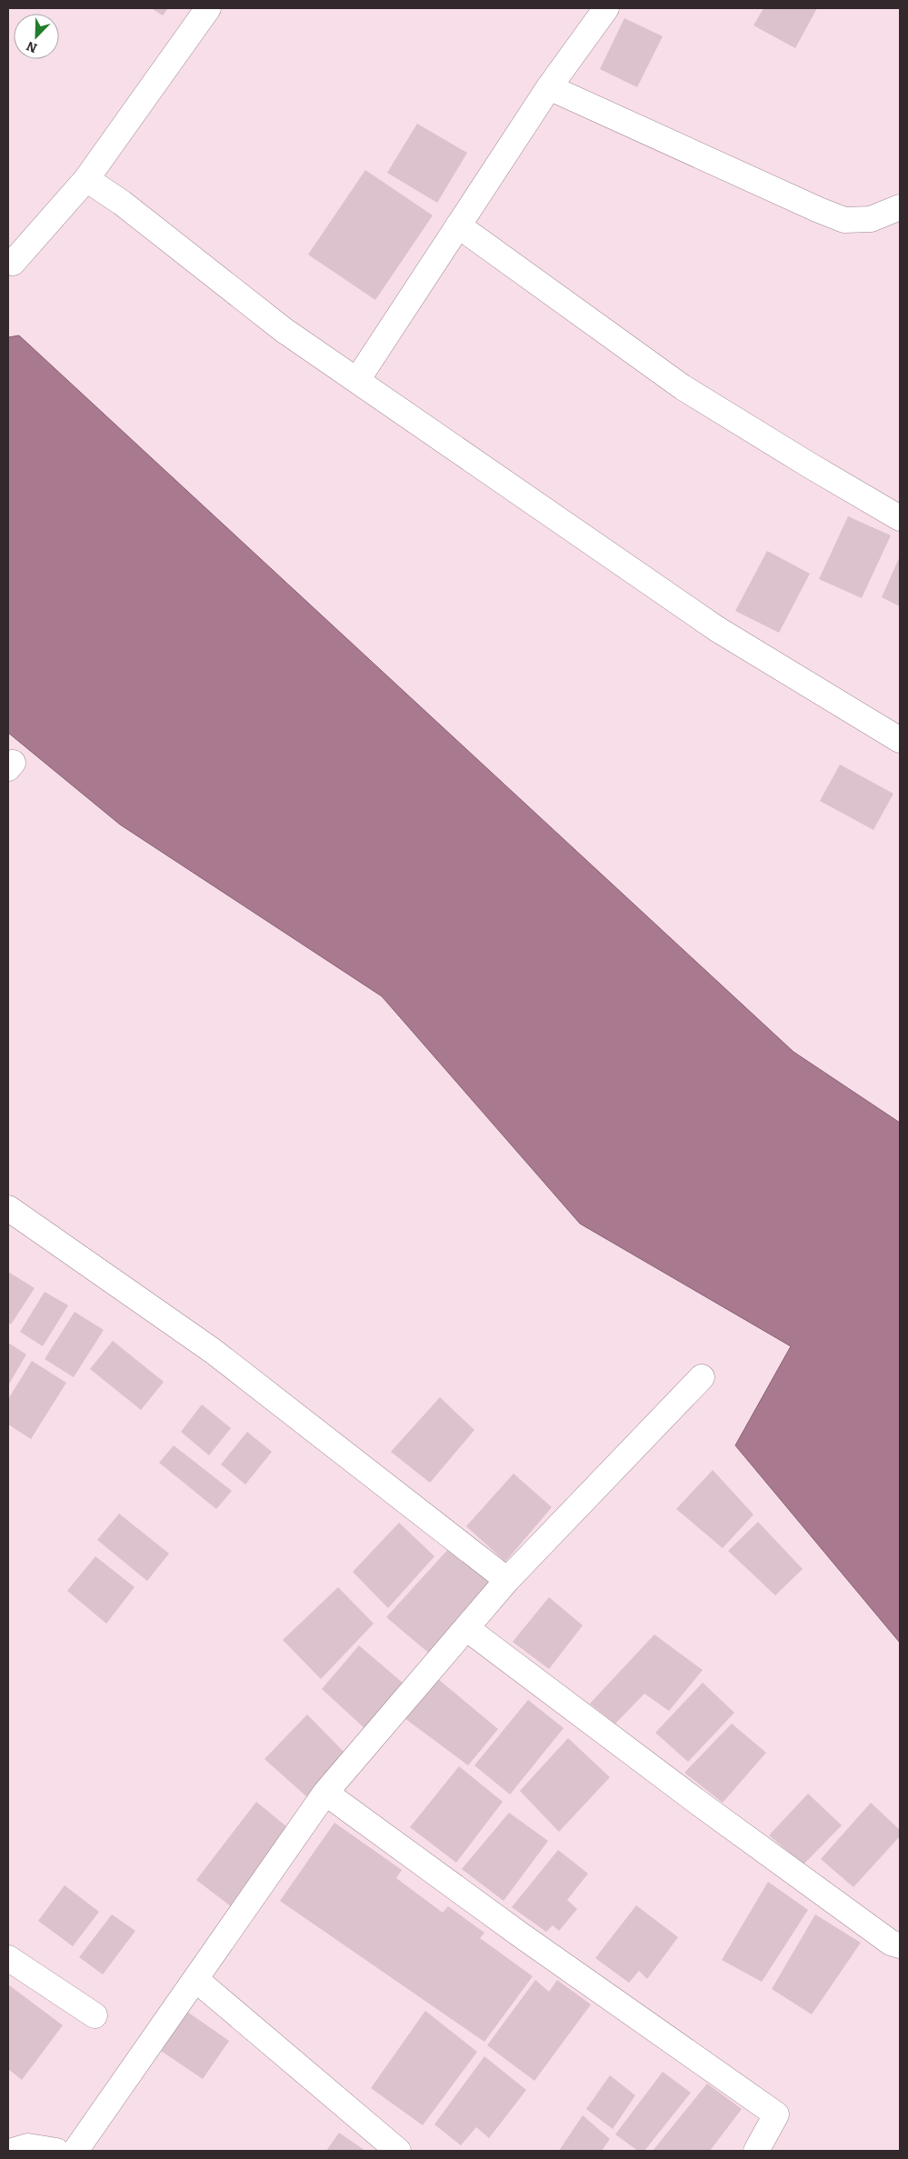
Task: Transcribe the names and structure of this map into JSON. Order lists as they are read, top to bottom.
{
  "north": "bottom left"
}
